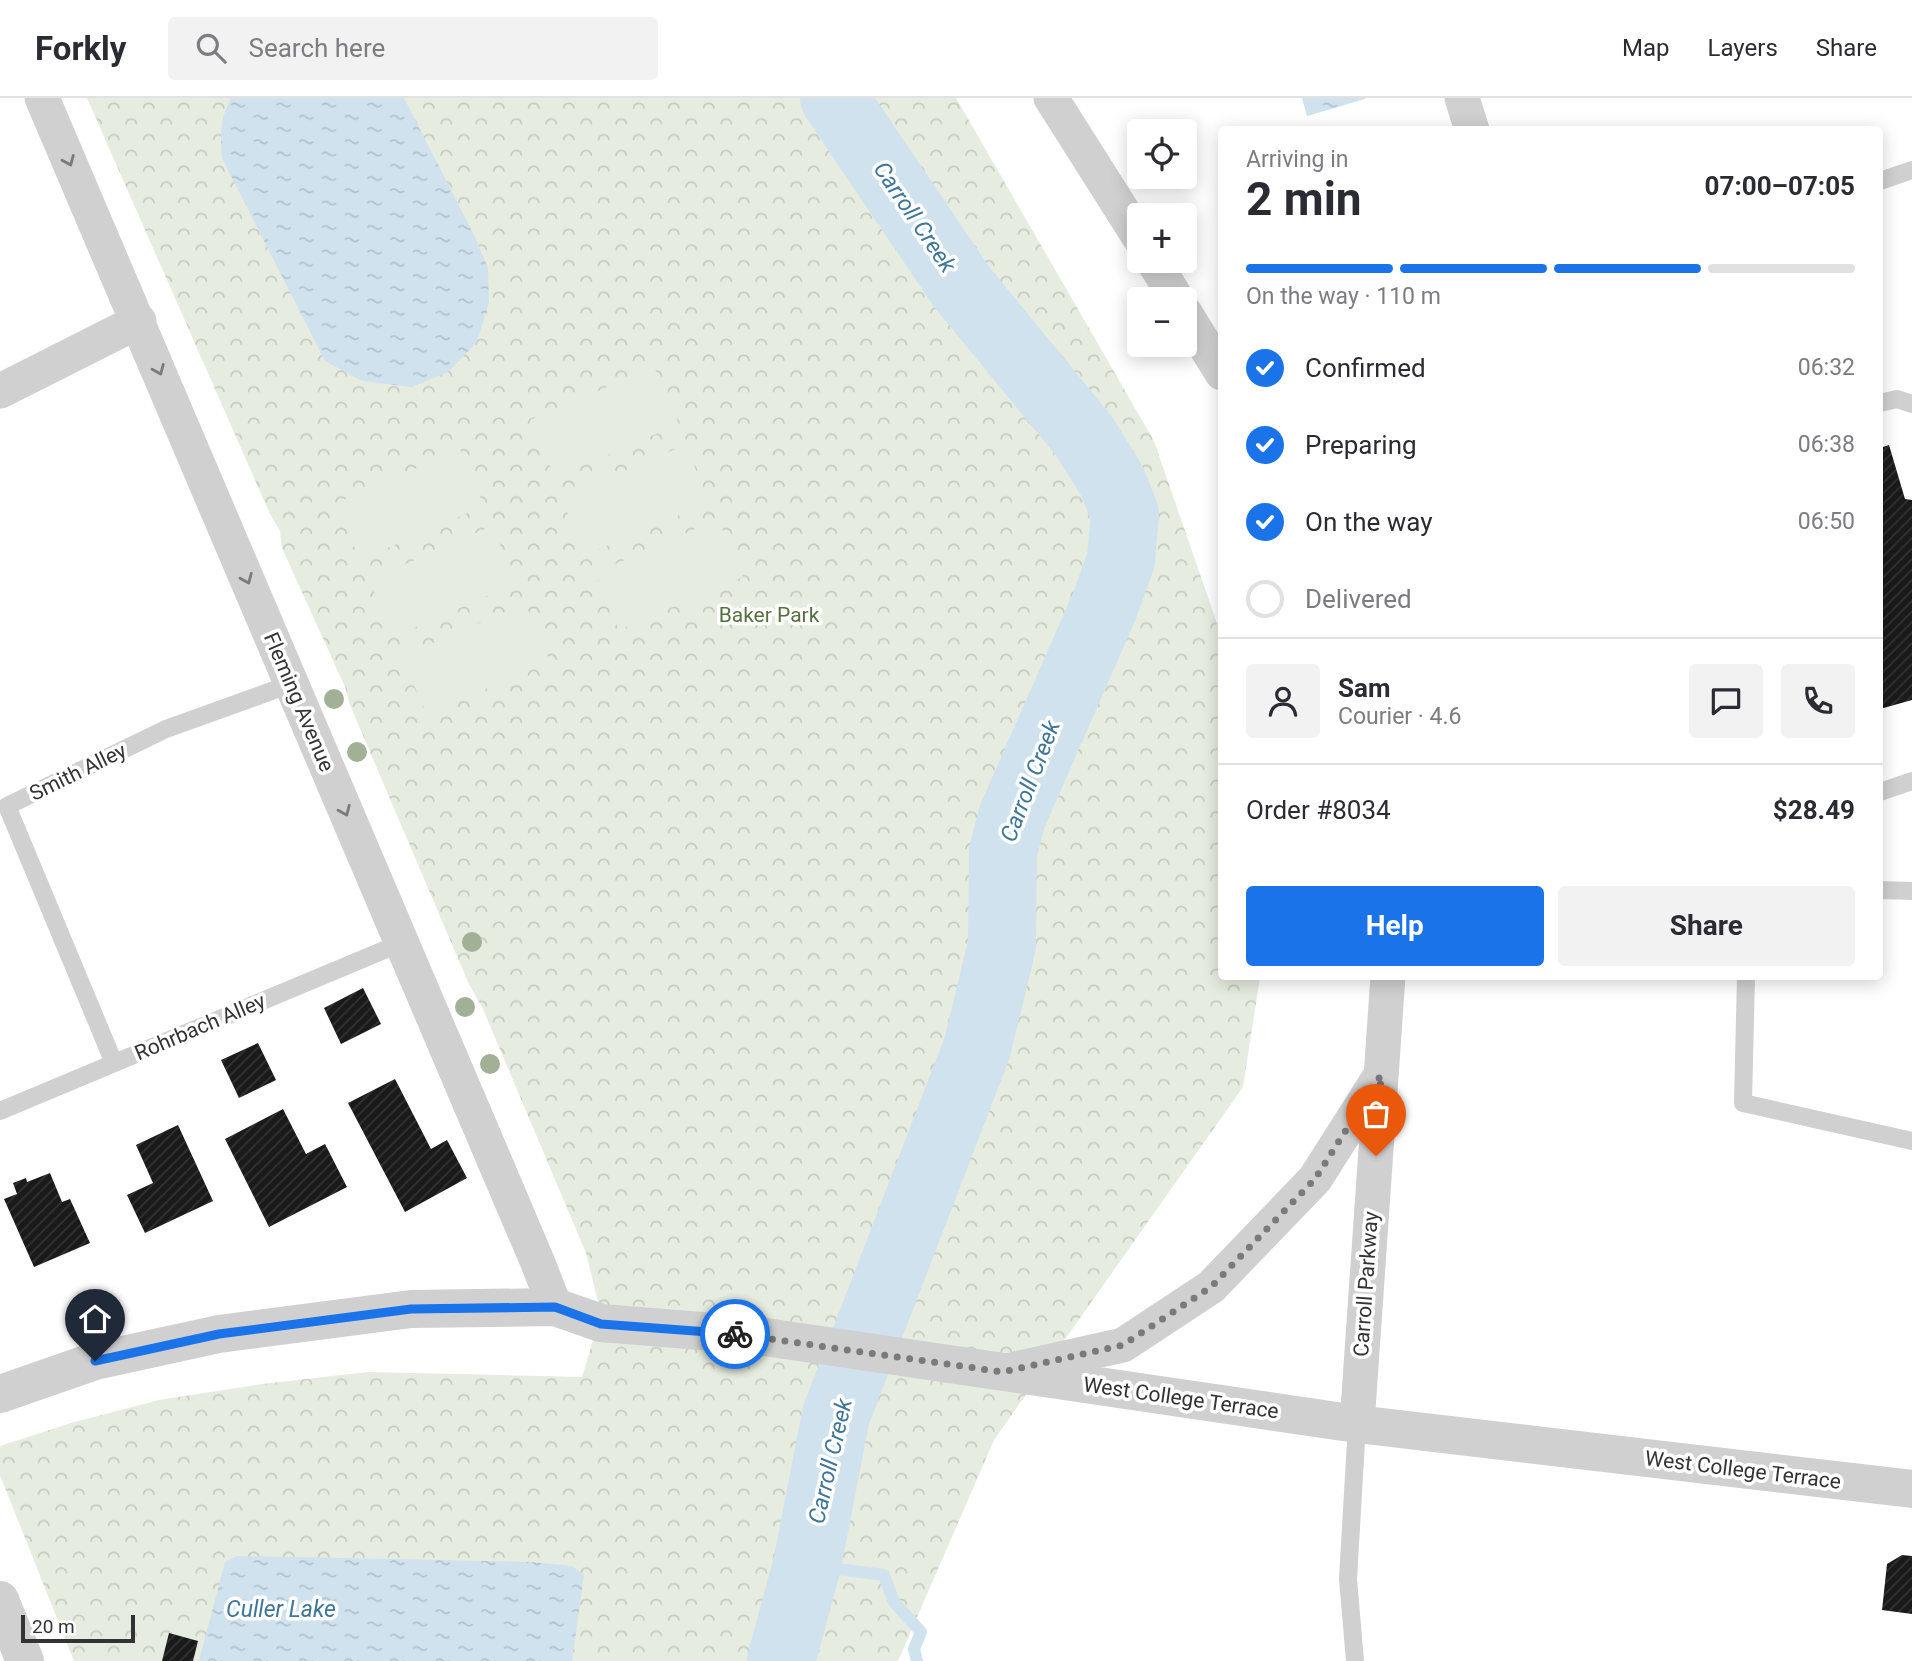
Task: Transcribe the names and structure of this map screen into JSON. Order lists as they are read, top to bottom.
{
  "streets": {
    "street": ["Fleming Avenue", "Carroll Parkway", "West College Terrace"],
    "lane": ["Smith Alley", "Rohrbach Alley"]
  },
  "crossings": [
    ["Fleming Avenue", "Smith Alley"],
    ["Fleming Avenue", "Rohrbach Alley"],
    ["Fleming Avenue", "West College Terrace"],
    ["Smith Alley", "Rohrbach Alley"],
    ["Carroll Parkway", "West College Terrace"]
  ],
  "one_way": ["Fleming Avenue"],
  "water": ["Carroll Creek", "Culler Lake"],
  "parks": ["Baker Park"],
  "scale_bar": "20 m",
  "page": {
    "header": "Forkly",
    "search": "Search here",
    "nav": ["Map", "Layers", "Share"],
    "map_buttons": ["+", "−"],
    "heading": ["2 min", "Arriving in", "07:00–07:05"],
    "panel": [
      "Sam",
      "Courier · 4.6",
      "Order #8034",
      "$28.49"
    ],
    "bar": "On the way · 110 m",
    "list": [
      ["Confirmed", "06:32"],
      ["Preparing", "06:38"],
      ["On the way", "06:50"],
      "Delivered"
    ],
    "buttons": ["Help", "Share"],
    "scale": "20 m"
  }
}
